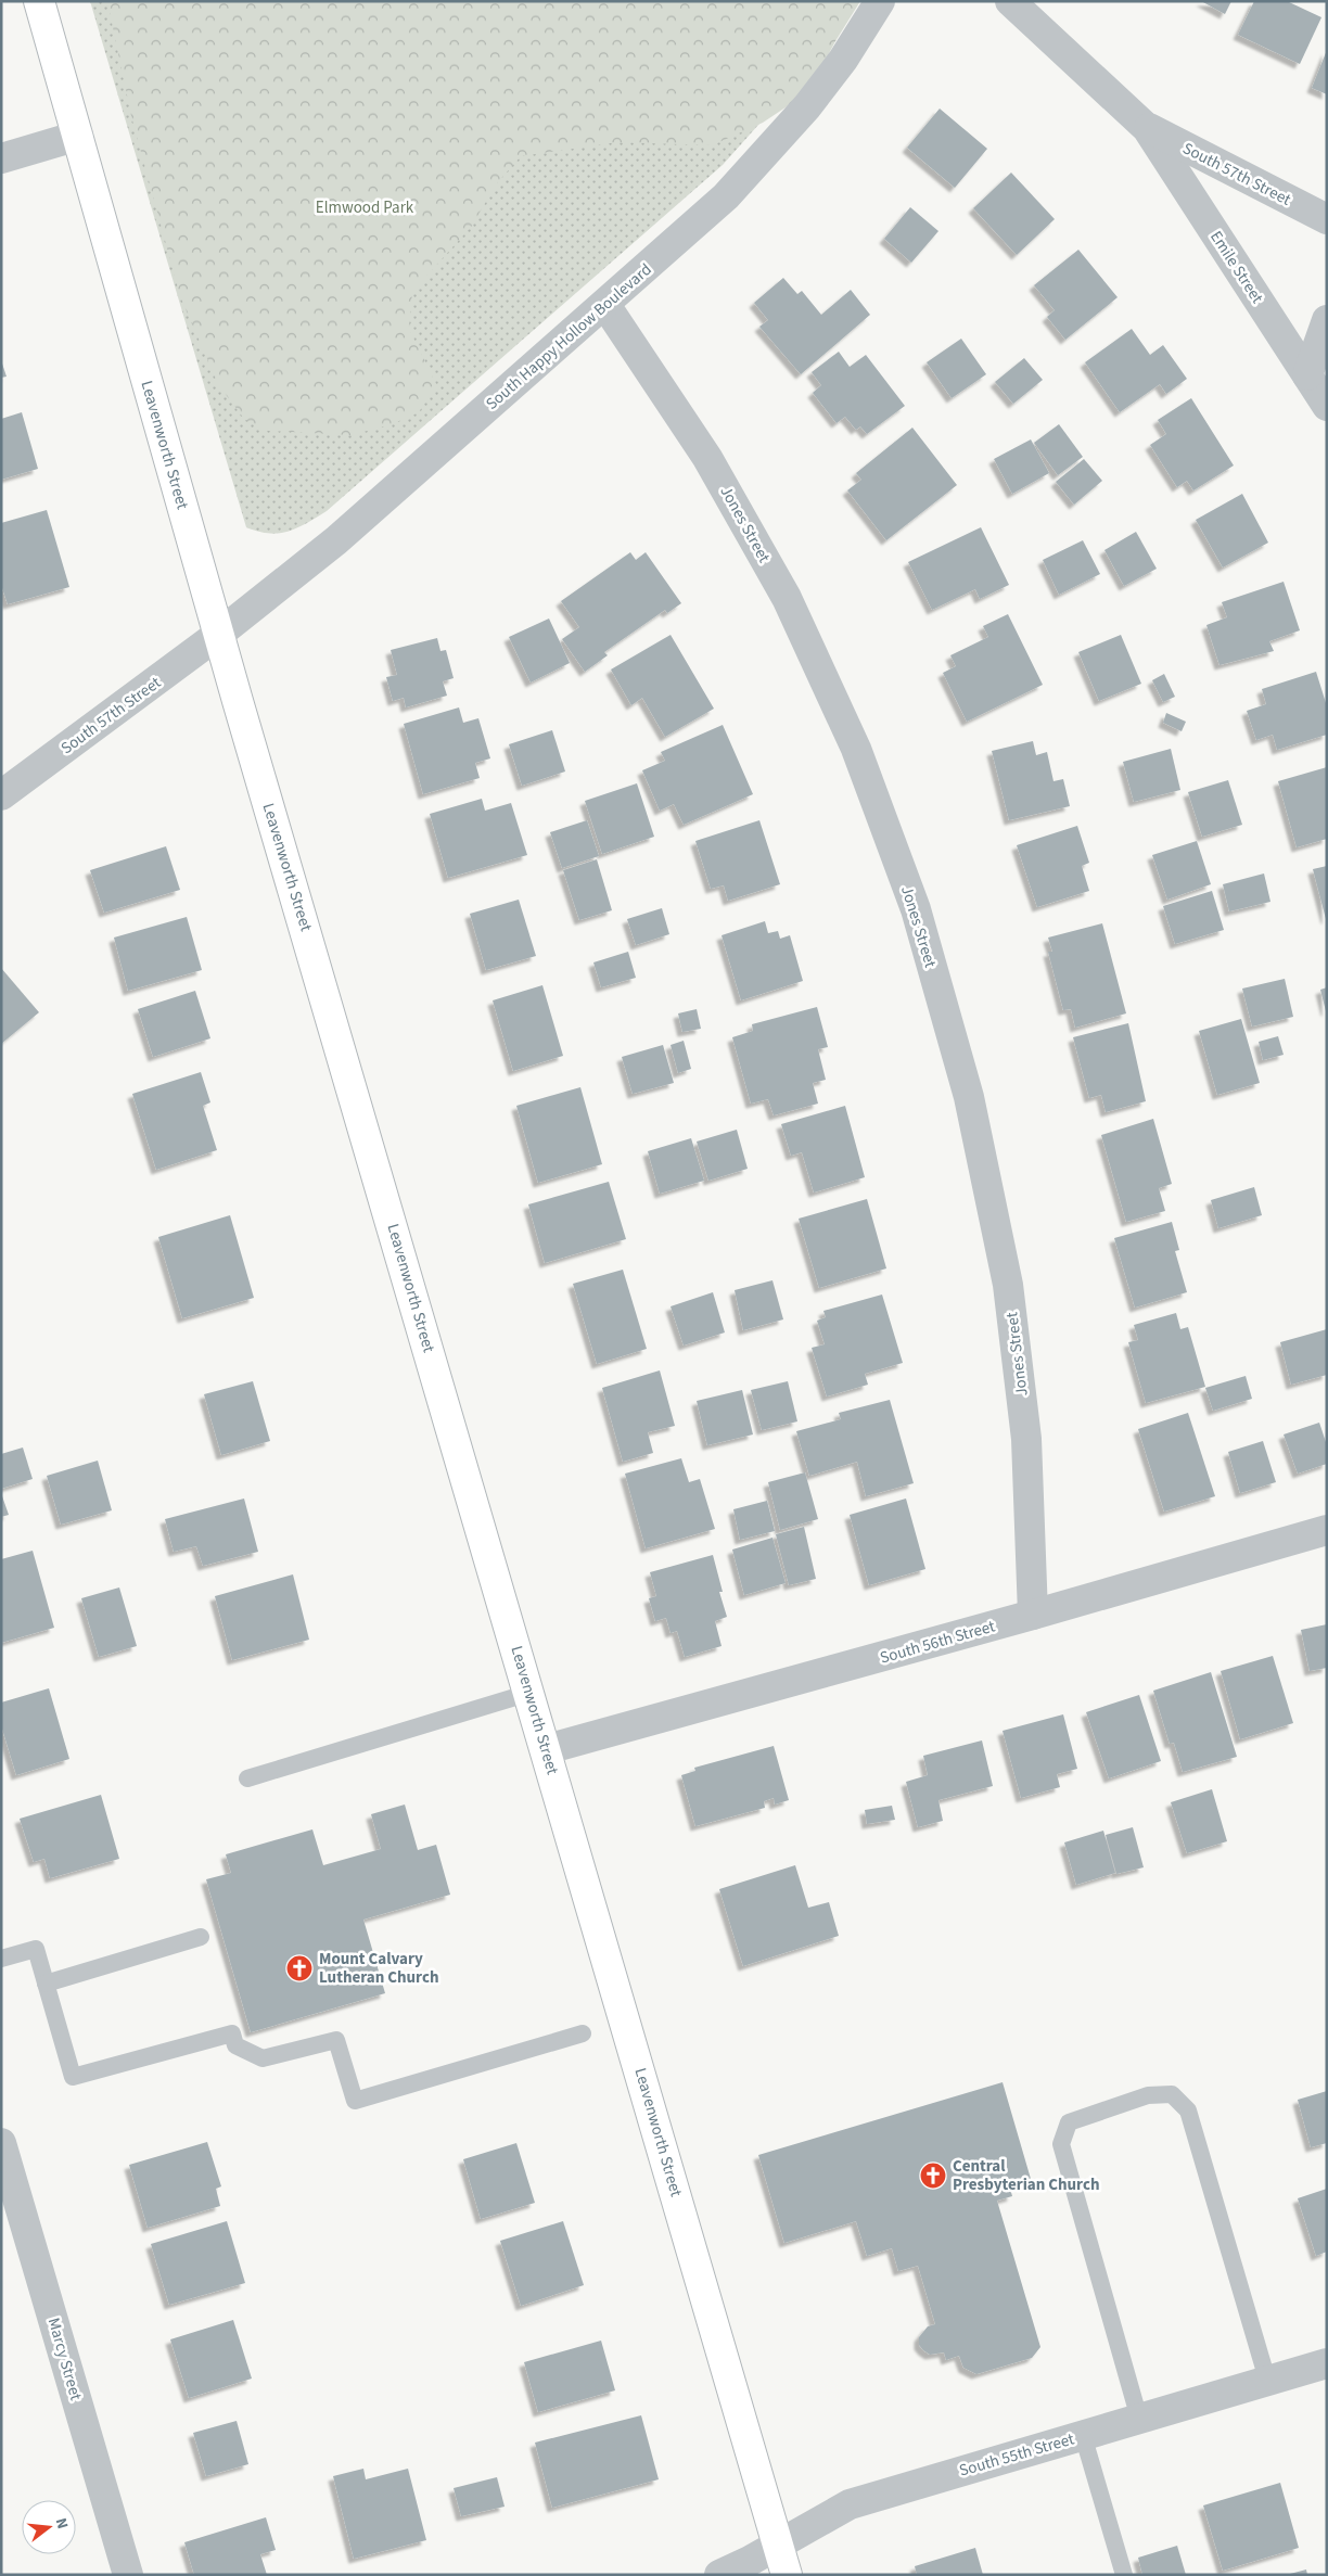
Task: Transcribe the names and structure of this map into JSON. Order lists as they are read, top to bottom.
{
  "streets": {
    "main road": ["Leavenworth Street"],
    "street": [
      "South 57th Street",
      "Emile Street",
      "South Happy Hollow Boulevard",
      "Jones Street",
      "South 56th Street",
      "Marcy Street",
      "South 55th Street"
    ]
  },
  "crossings": [
    ["South 57th Street", "Emile Street"],
    ["South 57th Street", "South Happy Hollow Boulevard"],
    ["South 57th Street", "Leavenworth Street"],
    ["South Happy Hollow Boulevard", "Leavenworth Street"],
    ["South Happy Hollow Boulevard", "Jones Street"],
    ["Leavenworth Street", "South 56th Street"],
    ["Leavenworth Street", "South 55th Street"],
    ["Jones Street", "South 56th Street"]
  ],
  "parks": ["Elmwood Park"],
  "places": {
    "church": ["Mount Calvary Lutheran Church", "Central Presbyterian Church"]
  },
  "north": "right"
}
